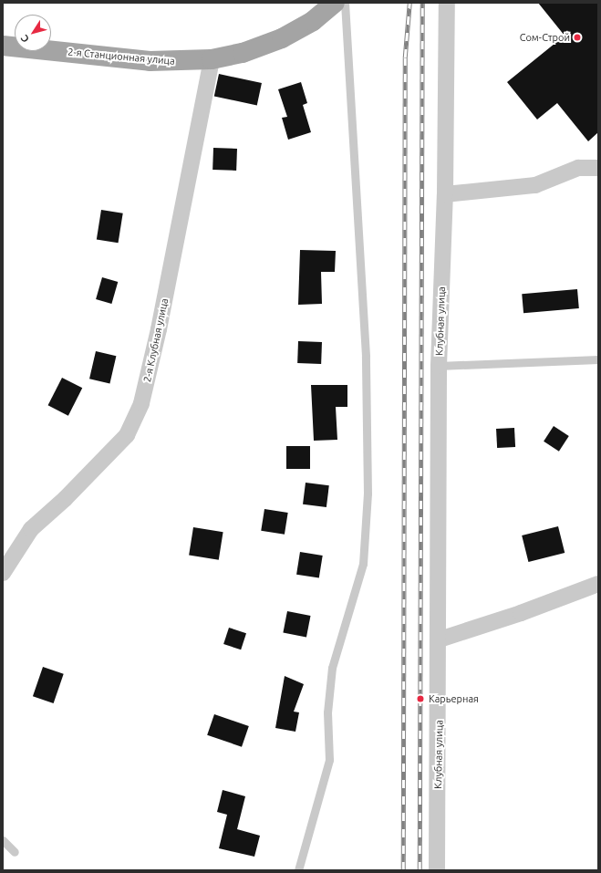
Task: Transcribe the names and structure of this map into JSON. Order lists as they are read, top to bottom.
{
  "streets": {
    "main road": ["2-я Станционная улица"],
    "street": ["Клубная улица", "2-я Клубная улица"]
  },
  "crossings": [
    ["2-я Станционная улица", "2-я Клубная улица"]
  ],
  "places": ["Сом-Строй", "Карьерная"],
  "north": "bottom left"
}
